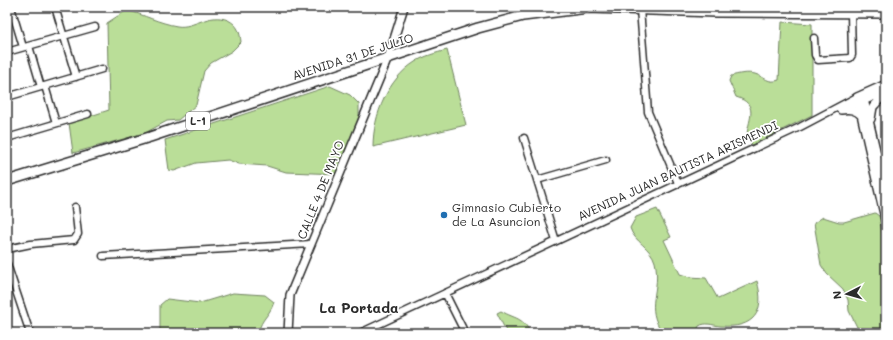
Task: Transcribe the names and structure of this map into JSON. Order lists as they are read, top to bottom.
{
  "streets": {
    "main road": ["AVENIDA 31 DE JULIO", "L-1"],
    "street": ["AVENIDA JUAN BAUTISTA ARISMENDI", "CALLE 4 DE MAYO"]
  },
  "crossings": [
    ["AVENIDA 31 DE JULIO", "L-1"],
    ["AVENIDA 31 DE JULIO", "CALLE 4 DE MAYO"]
  ],
  "districts": ["La Portada"],
  "places": ["Gimnasio Cubierto de La Asuncion"],
  "north": "left"
}
